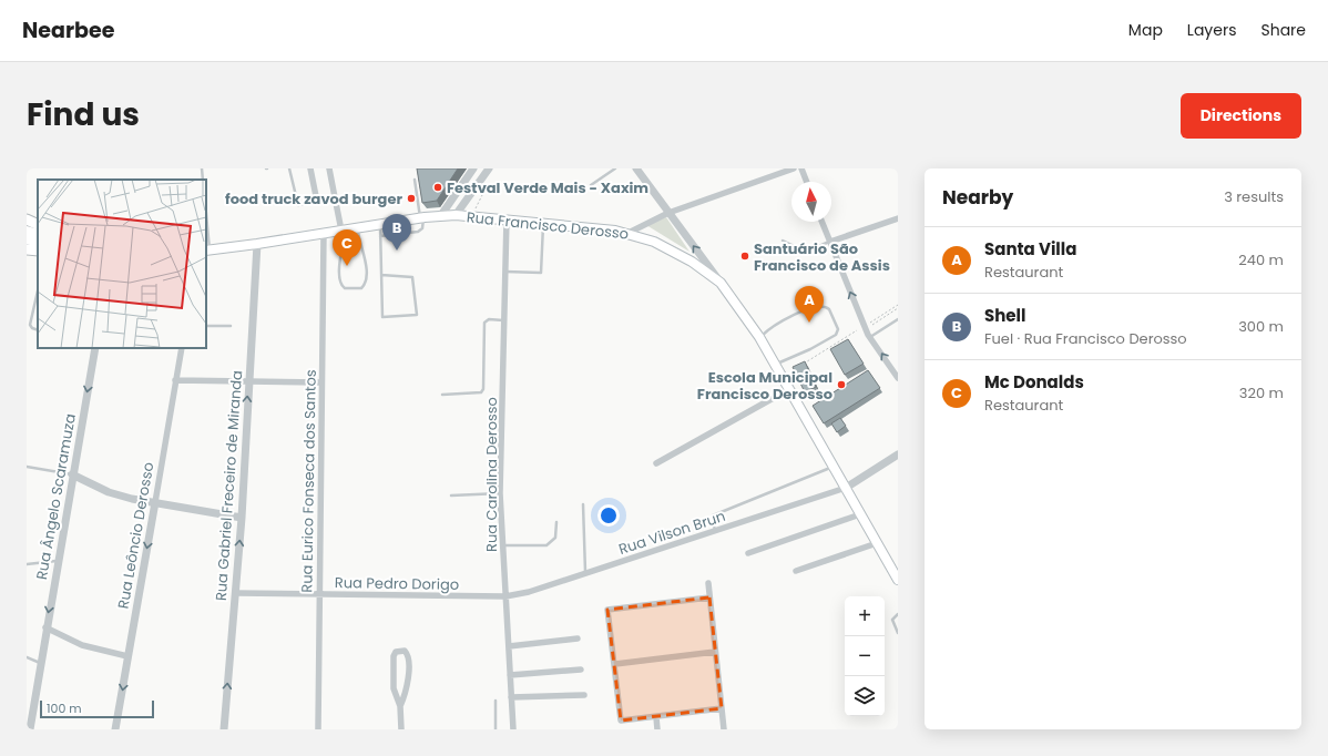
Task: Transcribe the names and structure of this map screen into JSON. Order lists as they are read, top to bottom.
{
  "streets": {
    "main road": ["Rua Francisco Derosso"],
    "street": [
      "Rua Carolina Derosso",
      "Rua Eurico Fonseca dos Santos",
      "Rua Gabriel Freceiro de Miranda",
      "Rua Ângelo Scaramuza",
      "Rua Vilson Brun",
      "Rua Leôncio Derosso",
      "Rua Pedro Dorigo"
    ]
  },
  "crossings": [
    ["Rua Francisco Derosso", "Rua Carolina Derosso"],
    ["Rua Francisco Derosso", "Rua Eurico Fonseca dos Santos"],
    ["Rua Francisco Derosso", "Rua Gabriel Freceiro de Miranda"],
    ["Rua Francisco Derosso", "Rua Vilson Brun"],
    ["Rua Carolina Derosso", "Rua Vilson Brun"],
    ["Rua Carolina Derosso", "Rua Pedro Dorigo"],
    ["Rua Eurico Fonseca dos Santos", "Rua Pedro Dorigo"],
    ["Rua Gabriel Freceiro de Miranda", "Rua Pedro Dorigo"],
    ["Rua Vilson Brun", "Rua Pedro Dorigo"]
  ],
  "one_way": ["Rua Gabriel Freceiro de Miranda", "Rua Ângelo Scaramuza", "Rua Leôncio Derosso"],
  "places": [
    "Festval Verde Mais - Xaxim",
    "food truck zavod burger",
    "Santuário São Francisco de Assis",
    "Escola Municipal Francisco Derosso"
  ],
  "scale_bar": "100 m",
  "north": "top",
  "page": {
    "header": "Nearbee",
    "nav": ["Map", "Layers", "Share"],
    "title": "Find us",
    "buttons": "Directions",
    "heading": ["Nearby", "3 results"],
    "pins": ["B", "C", "A"],
    "list": [
      {
        "mark": "A",
        "name": "Santa Villa",
        "note": "Restaurant",
        "value": "240 m"
      },
      {
        "mark": "B",
        "name": "Shell",
        "note": "Fuel · Rua Francisco Derosso",
        "value": "300 m"
      },
      {
        "mark": "C",
        "name": "Mc Donalds",
        "note": "Restaurant",
        "value": "320 m"
      }
    ],
    "map_buttons": ["+", "−"],
    "scale": "100 m"
  }
}
